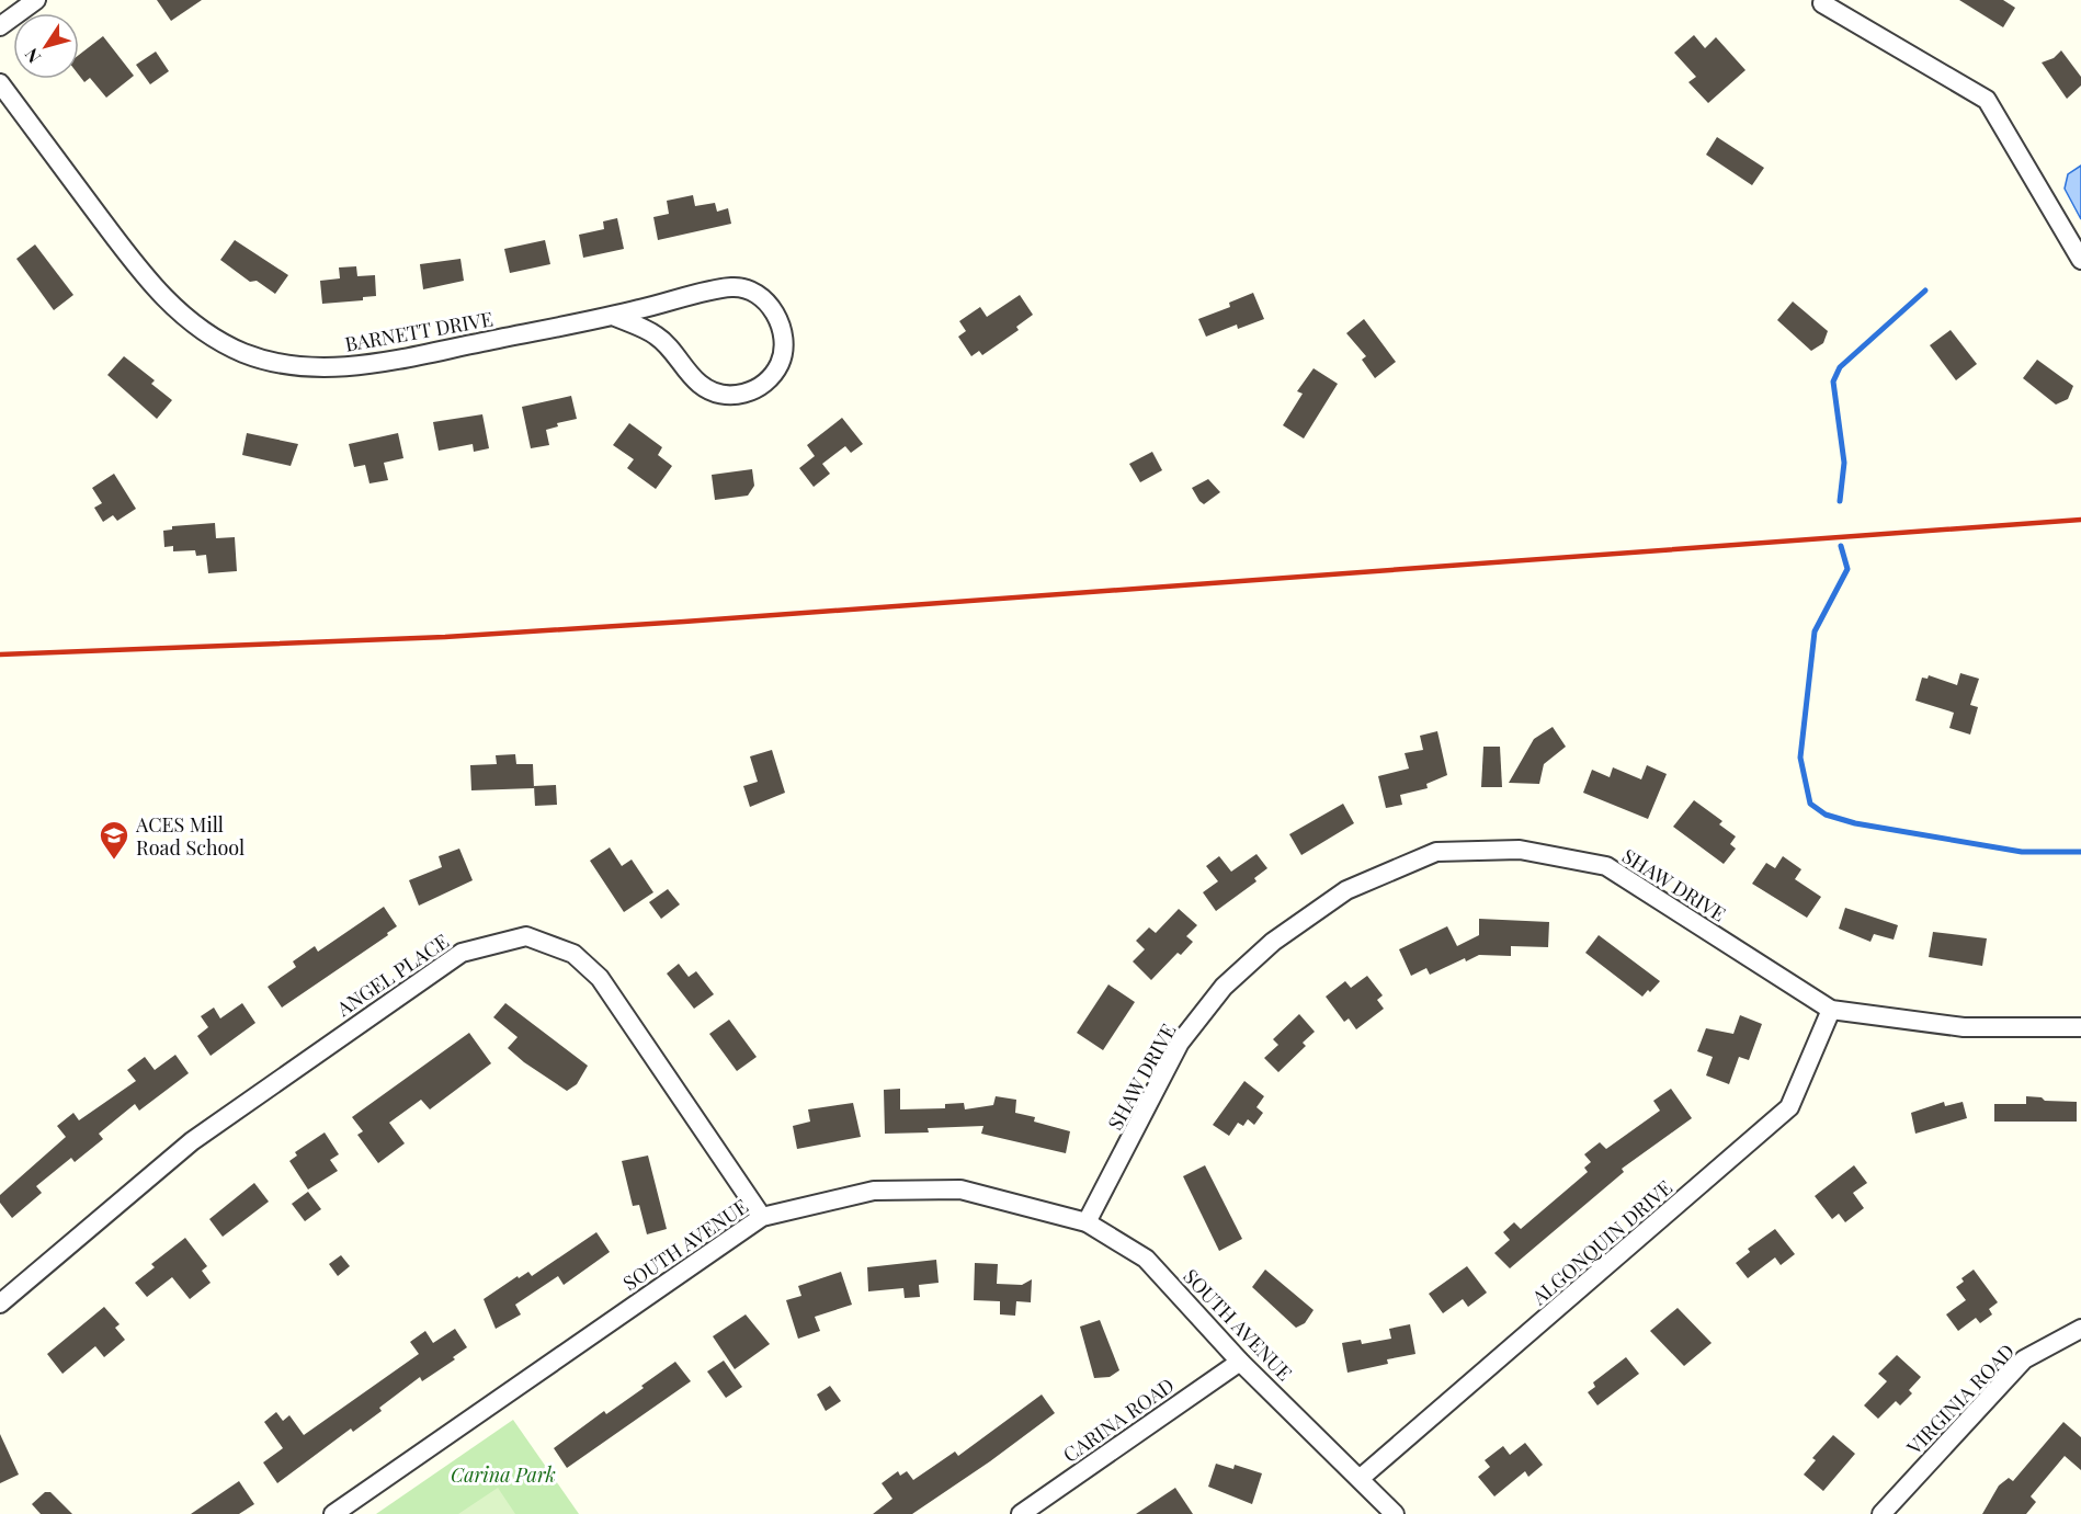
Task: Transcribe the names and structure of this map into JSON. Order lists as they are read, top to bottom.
{
  "streets": {
    "street": [
      "BARNETT DRIVE",
      "SHAW DRIVE",
      "ANGEL PLACE",
      "ALGONQUIN DRIVE",
      "SOUTH AVENUE",
      "VIRGINIA ROAD",
      "CARINA ROAD"
    ]
  },
  "crossings": [
    ["SHAW DRIVE", "ALGONQUIN DRIVE"],
    ["SHAW DRIVE", "SOUTH AVENUE"],
    ["ANGEL PLACE", "SOUTH AVENUE"],
    ["ALGONQUIN DRIVE", "SOUTH AVENUE"],
    ["SOUTH AVENUE", "CARINA ROAD"]
  ],
  "parks": ["Carina Park"],
  "places": {
    "school or university": ["ACES Mill Road School"]
  },
  "north": "bottom left"
}
